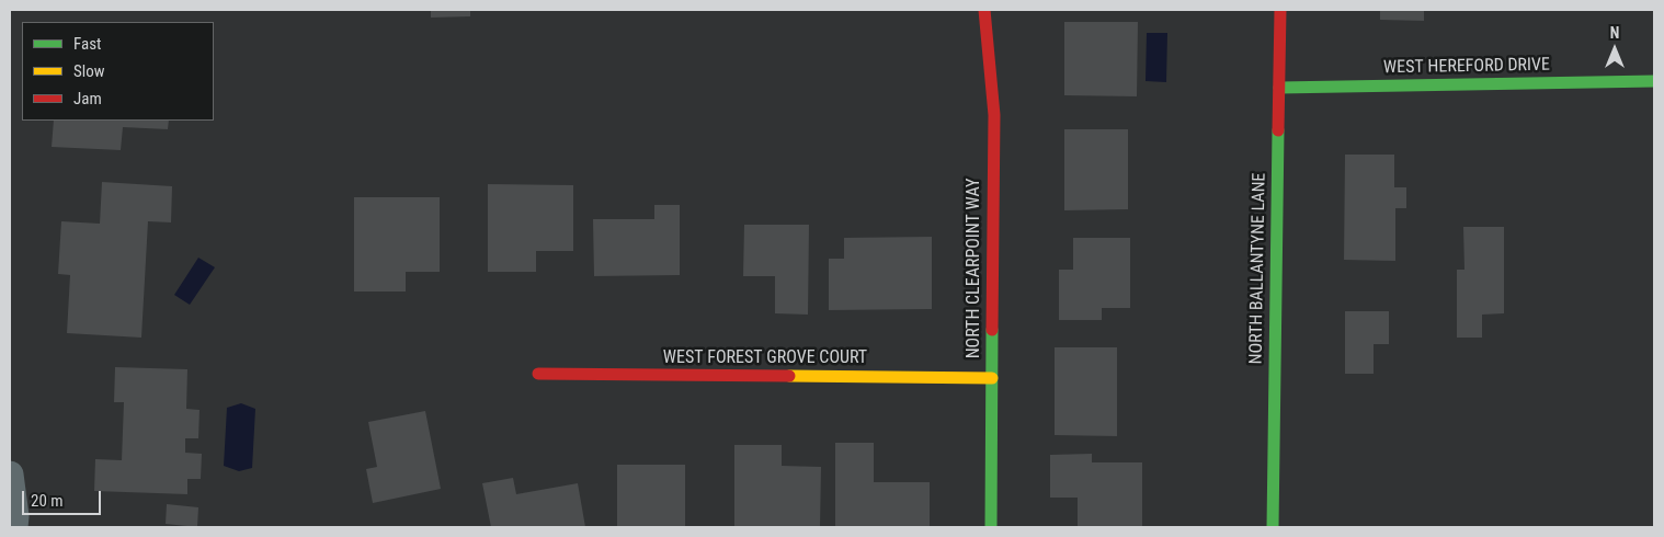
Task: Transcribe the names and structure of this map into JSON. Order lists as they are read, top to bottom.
{
  "streets": {
    "street": [
      "WEST HEREFORD DRIVE",
      "NORTH CLEARPOINT WAY",
      "NORTH BALLANTYNE LANE",
      "WEST FOREST GROVE COURT"
    ]
  },
  "crossings": [
    ["WEST HEREFORD DRIVE", "NORTH BALLANTYNE LANE"],
    ["NORTH CLEARPOINT WAY", "WEST FOREST GROVE COURT"]
  ],
  "legend": ["Fast", "Slow", "Jam"],
  "scale_bar": "20 m",
  "north": "top"
}
